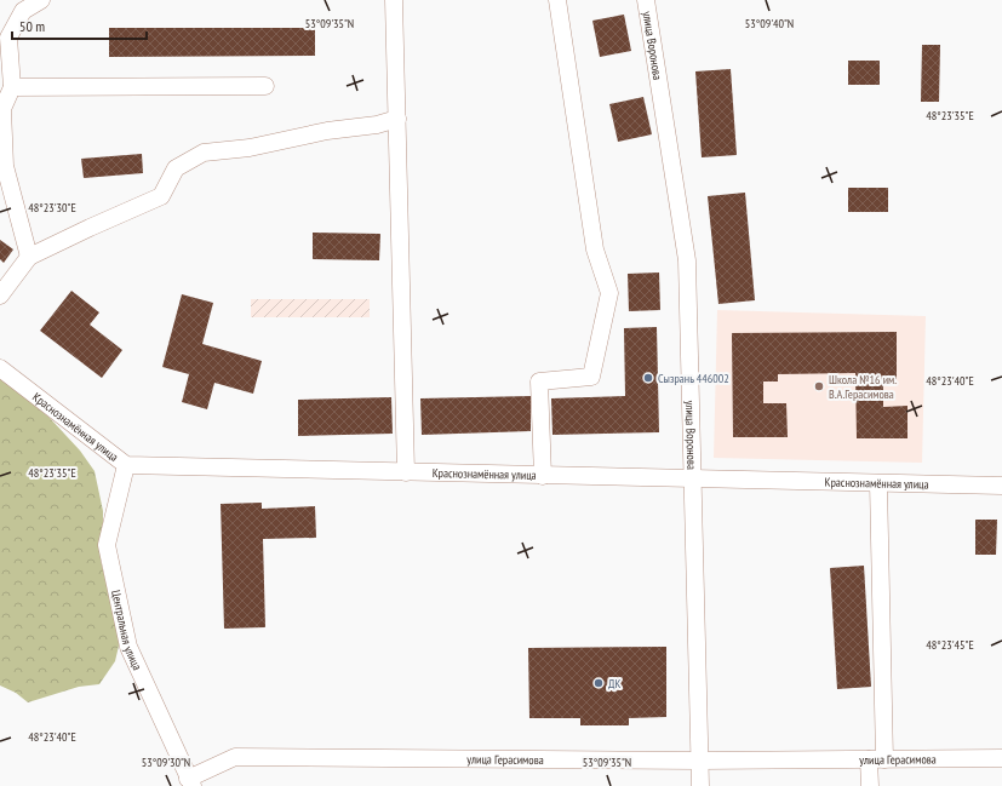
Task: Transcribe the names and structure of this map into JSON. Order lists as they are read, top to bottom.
{
  "streets": {
    "street": [
      "улица Воронова",
      "Краснознамённая улица",
      "Центральная улица",
      "улица Герасимова"
    ]
  },
  "crossings": [
    ["улица Воронова", "Краснознамённая улица"],
    ["улица Воронова", "улица Герасимова"],
    ["Краснознамённая улица", "Центральная улица"],
    ["Центральная улица", "улица Герасимова"]
  ],
  "places": ["Сызрань 446002", "Школа №16 им. В.А.Герасимова", "ДК"],
  "scale_bar": "50 m",
  "coordinates": [
    "53°09'40\"N",
    "53°09'35\"N",
    "48°23'35\"E",
    "48°23'30\"E",
    "48°23'40\"E",
    "48°23'45\"E",
    "53°09'30\"N"
  ]
}
